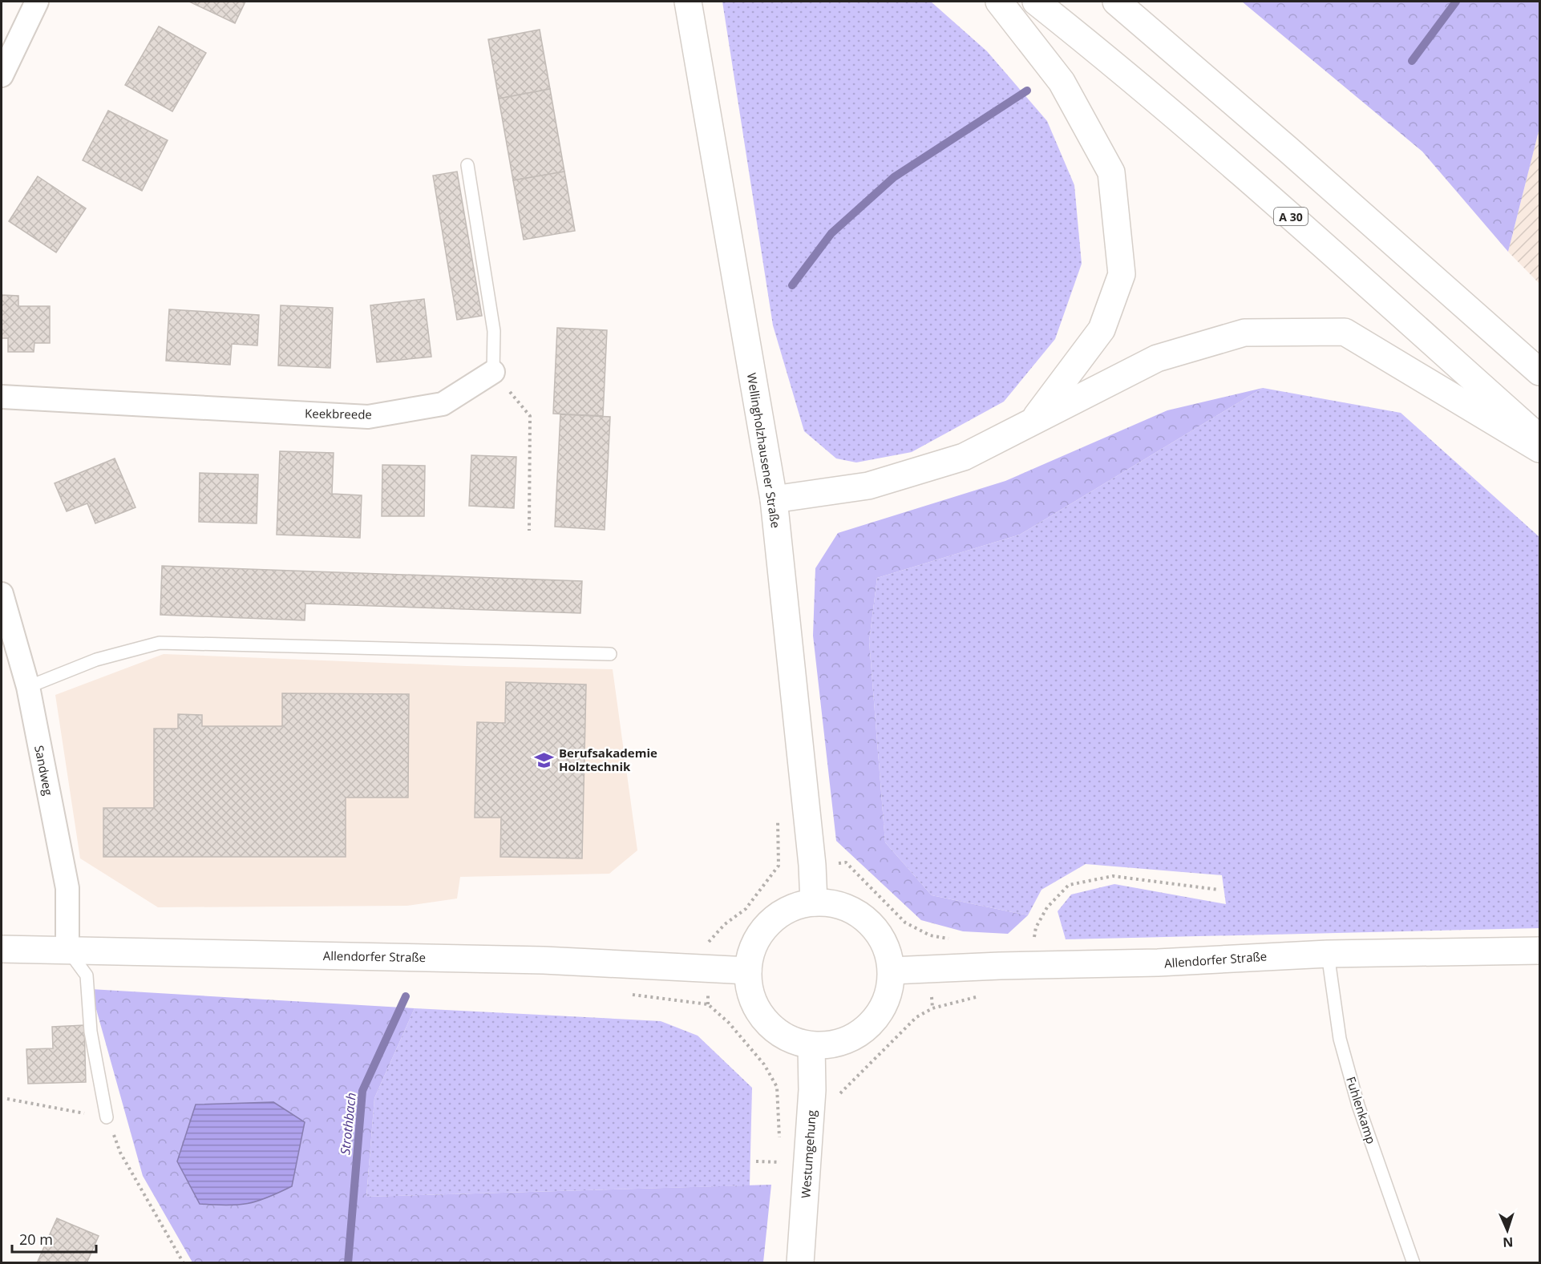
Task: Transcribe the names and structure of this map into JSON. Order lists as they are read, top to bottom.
{
  "streets": {
    "main road": [
      "A 30",
      "Wellingholzhausener Straße",
      "Allendorfer Straße",
      "Westumgehung"
    ],
    "street": ["Keekbreede", "Sandweg"],
    "lane": ["Fuhlenkamp"]
  },
  "crossings": [
    ["Wellingholzhausener Straße", "Allendorfer Straße"],
    ["Wellingholzhausener Straße", "Westumgehung"],
    ["Sandweg", "Allendorfer Straße"],
    ["Allendorfer Straße", "Fuhlenkamp"],
    ["Allendorfer Straße", "Westumgehung"]
  ],
  "water": ["Strothbach"],
  "places": {
    "school or university": ["Berufsakademie Holztechnik"]
  },
  "scale_bar": "20 m",
  "north": "bottom"
}
